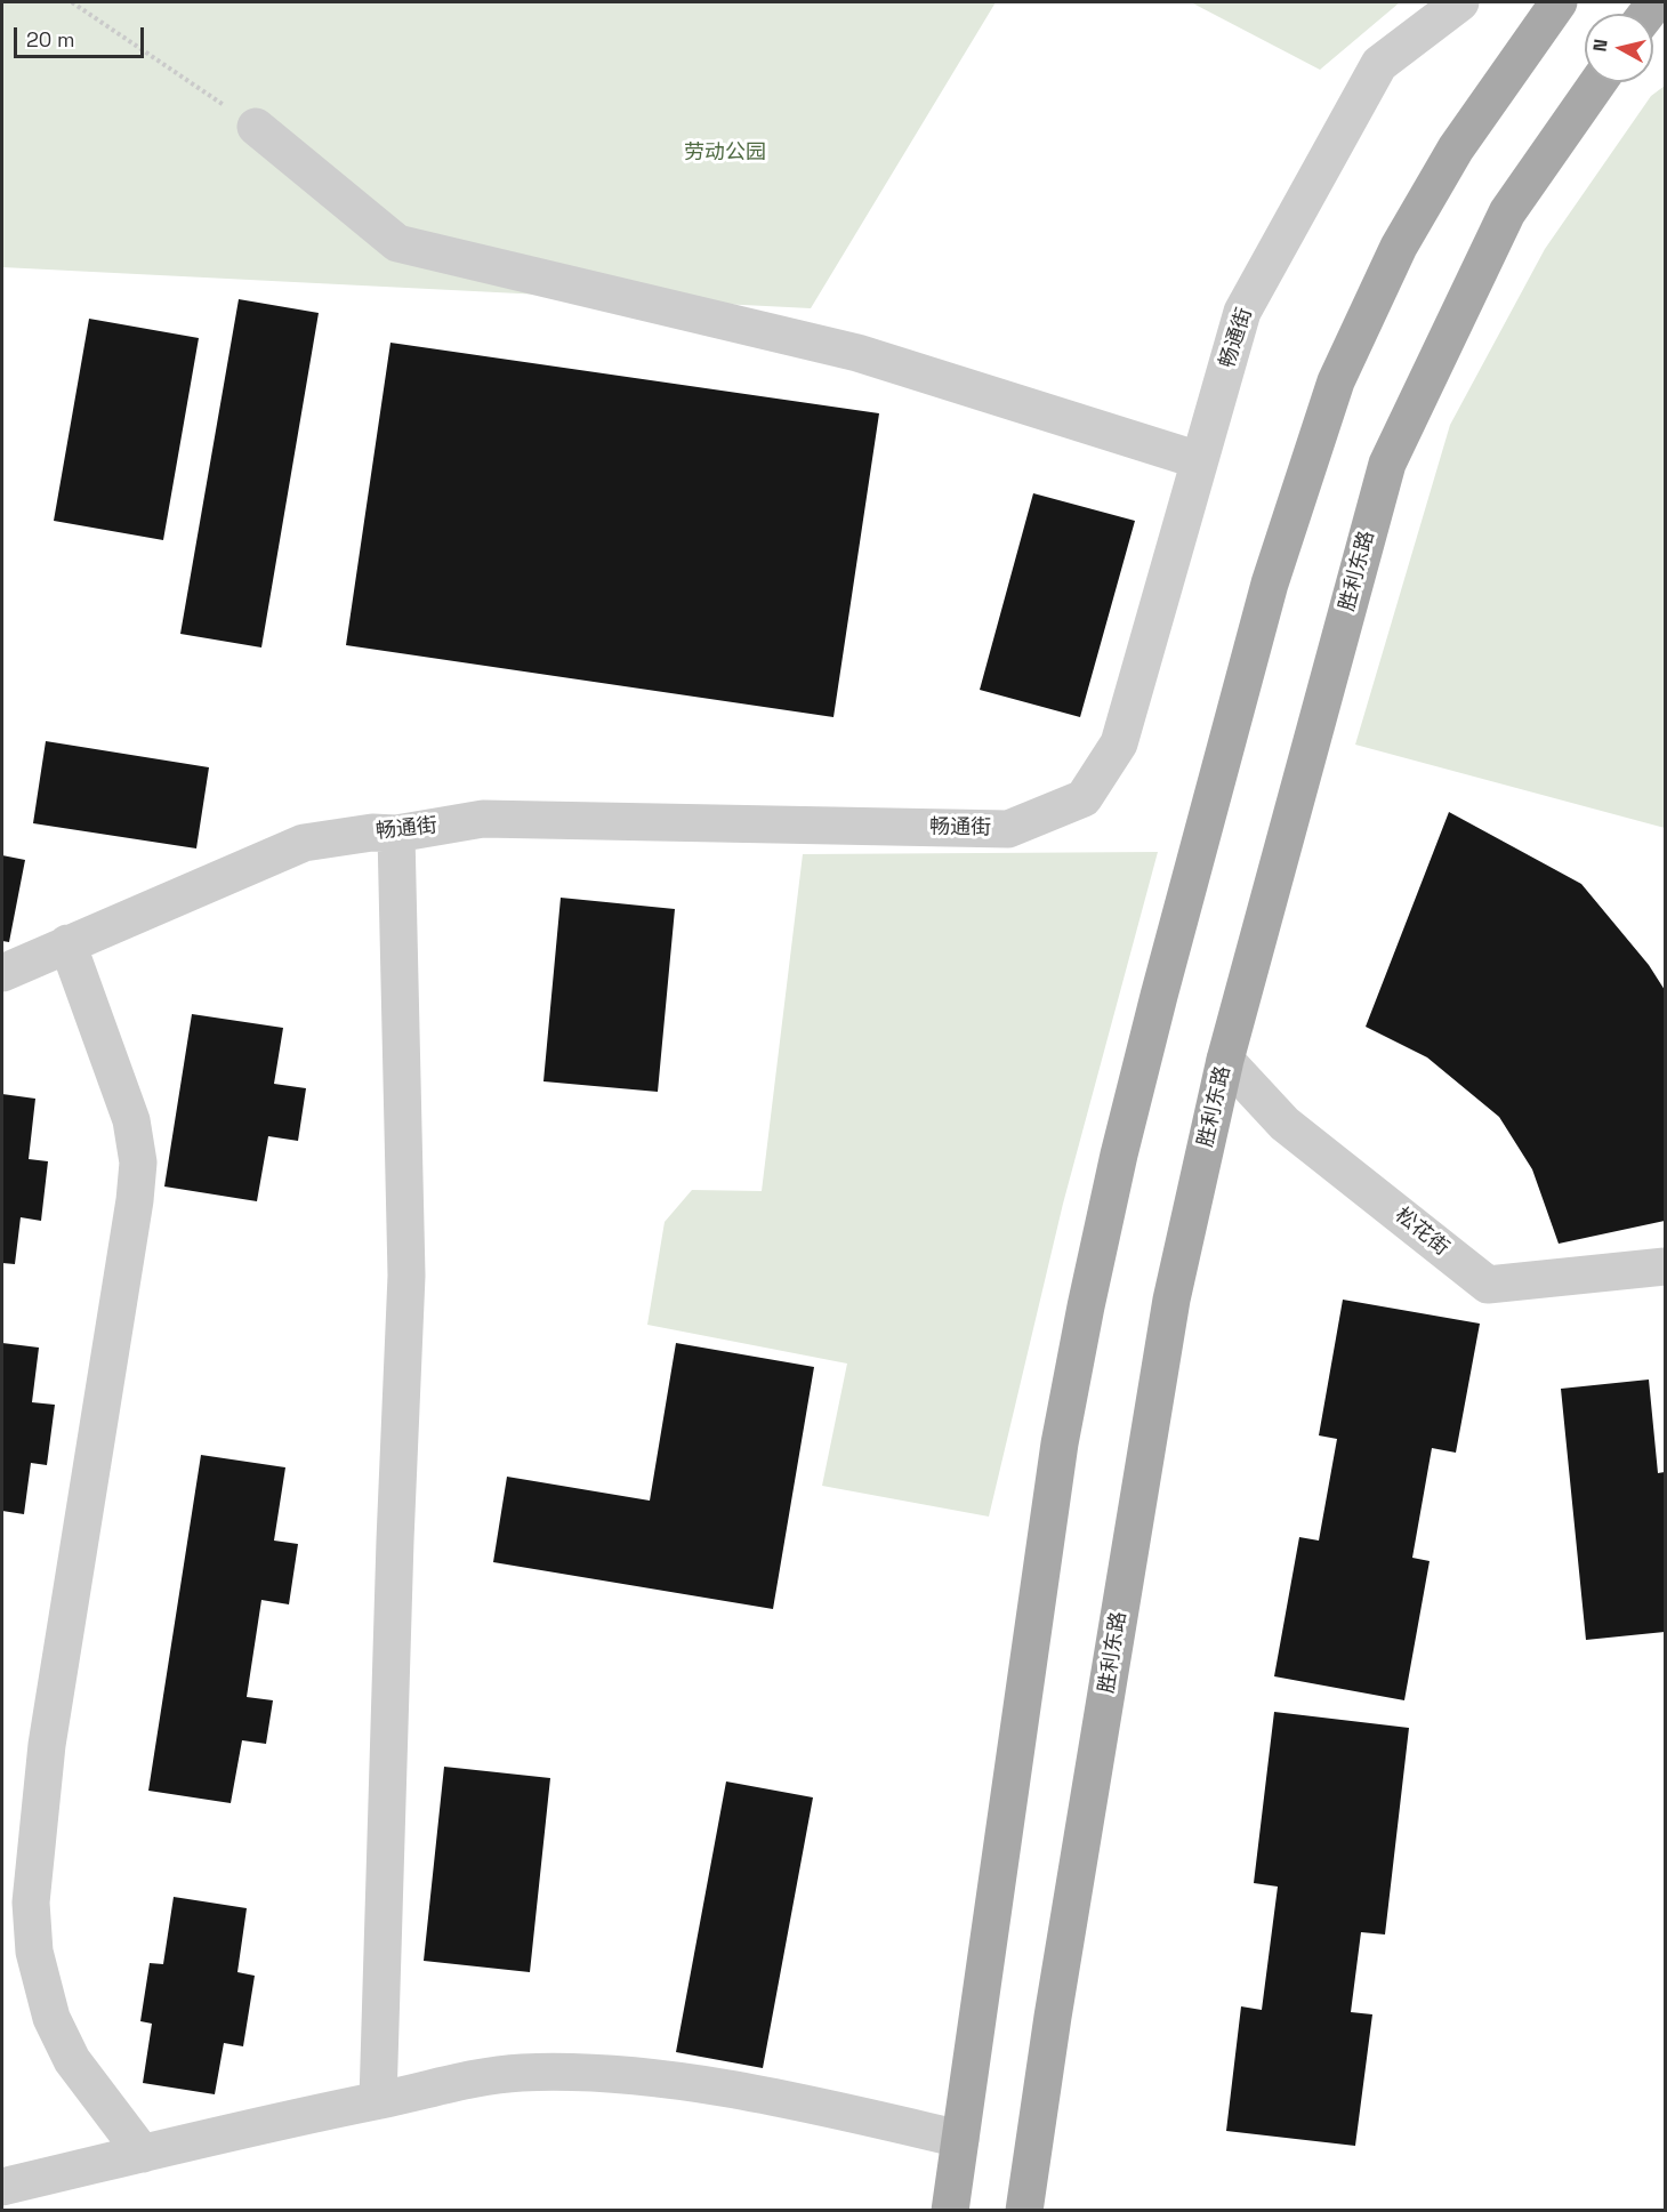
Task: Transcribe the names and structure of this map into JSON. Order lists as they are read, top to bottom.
{
  "streets": {
    "main road": ["胜利东路"],
    "street": ["畅通街", "松花街"]
  },
  "crossings": [
    ["胜利东路", "松花街"]
  ],
  "parks": ["劳动公园"],
  "scale_bar": "20 m",
  "north": "left"
}
